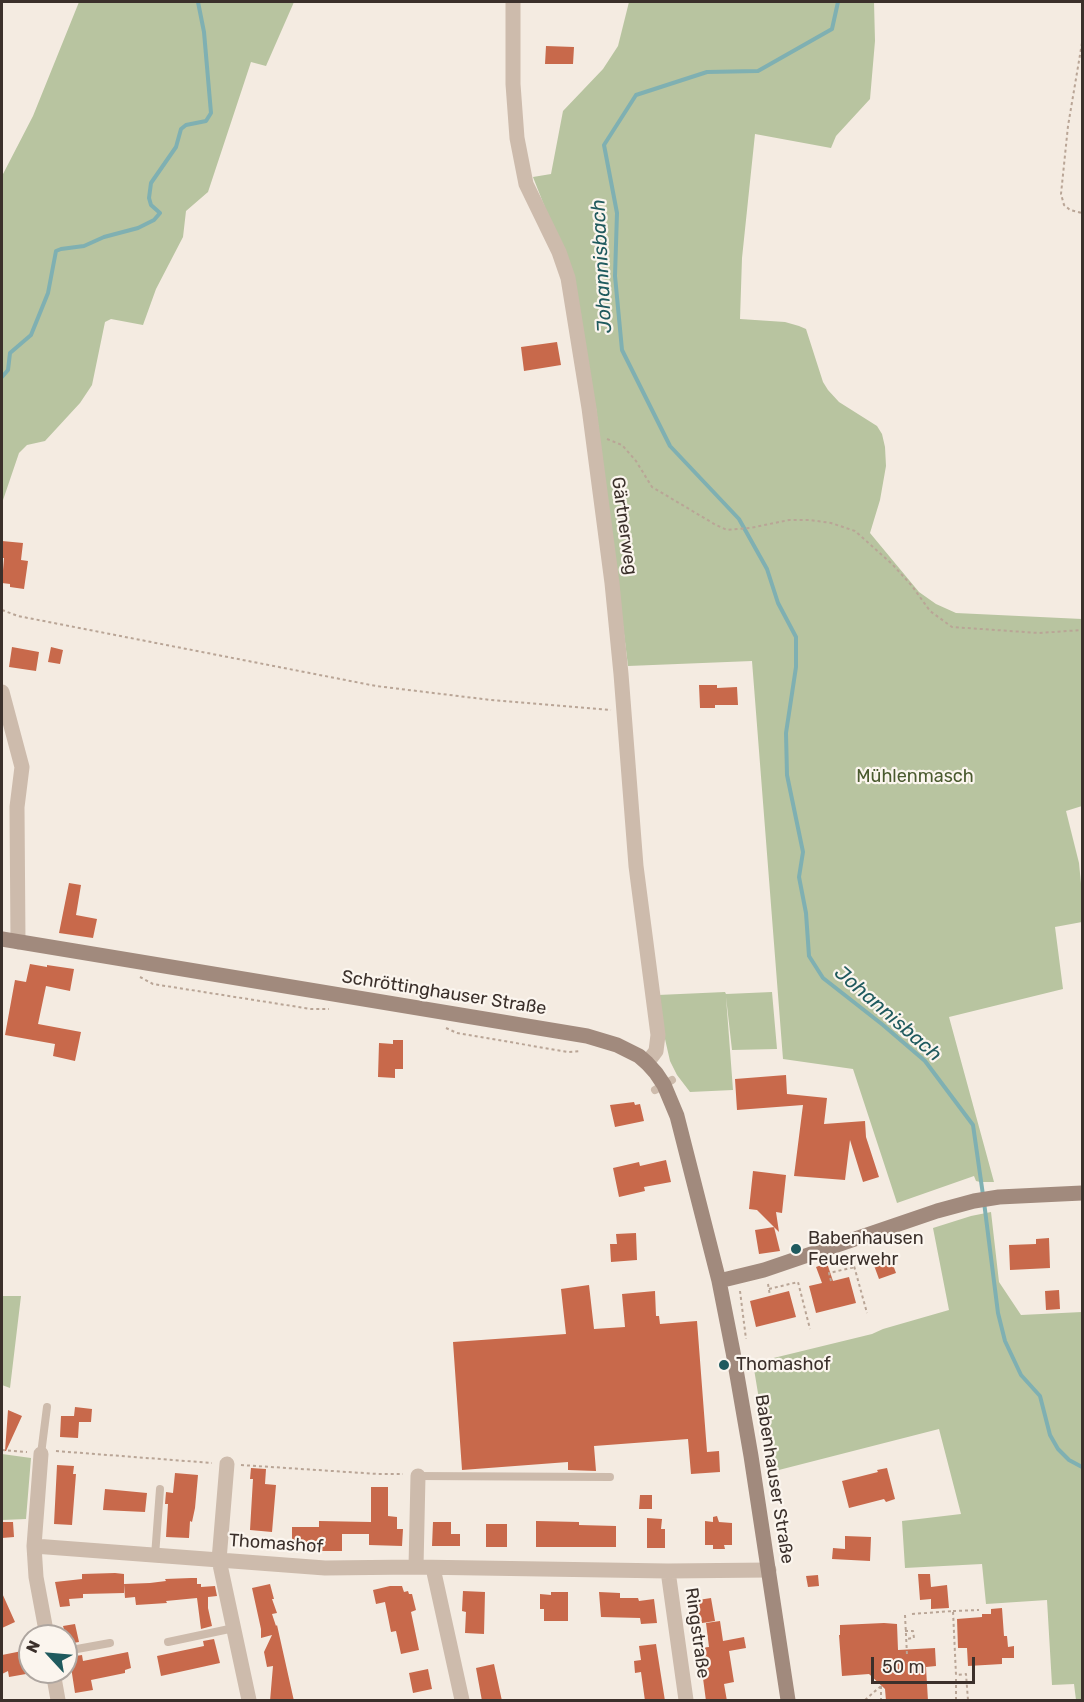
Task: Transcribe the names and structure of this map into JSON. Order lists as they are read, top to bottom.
{
  "streets": {
    "main road": ["Schröttinghauser Straße", "Babenhauser Straße"],
    "street": ["Gärtnerweg", "Thomashof", "Ringstraße"]
  },
  "crossings": [
    ["Gärtnerweg", "Schröttinghauser Straße"],
    ["Schröttinghauser Straße", "Babenhauser Straße"],
    ["Babenhauser Straße", "Thomashof"],
    ["Thomashof", "Ringstraße"]
  ],
  "water": ["Johannisbach"],
  "parks": ["Mühlenmasch"],
  "places": ["Babenhausen Feuerwehr", "Thomashof"],
  "scale_bar": "50 m",
  "north": "top left"
}
